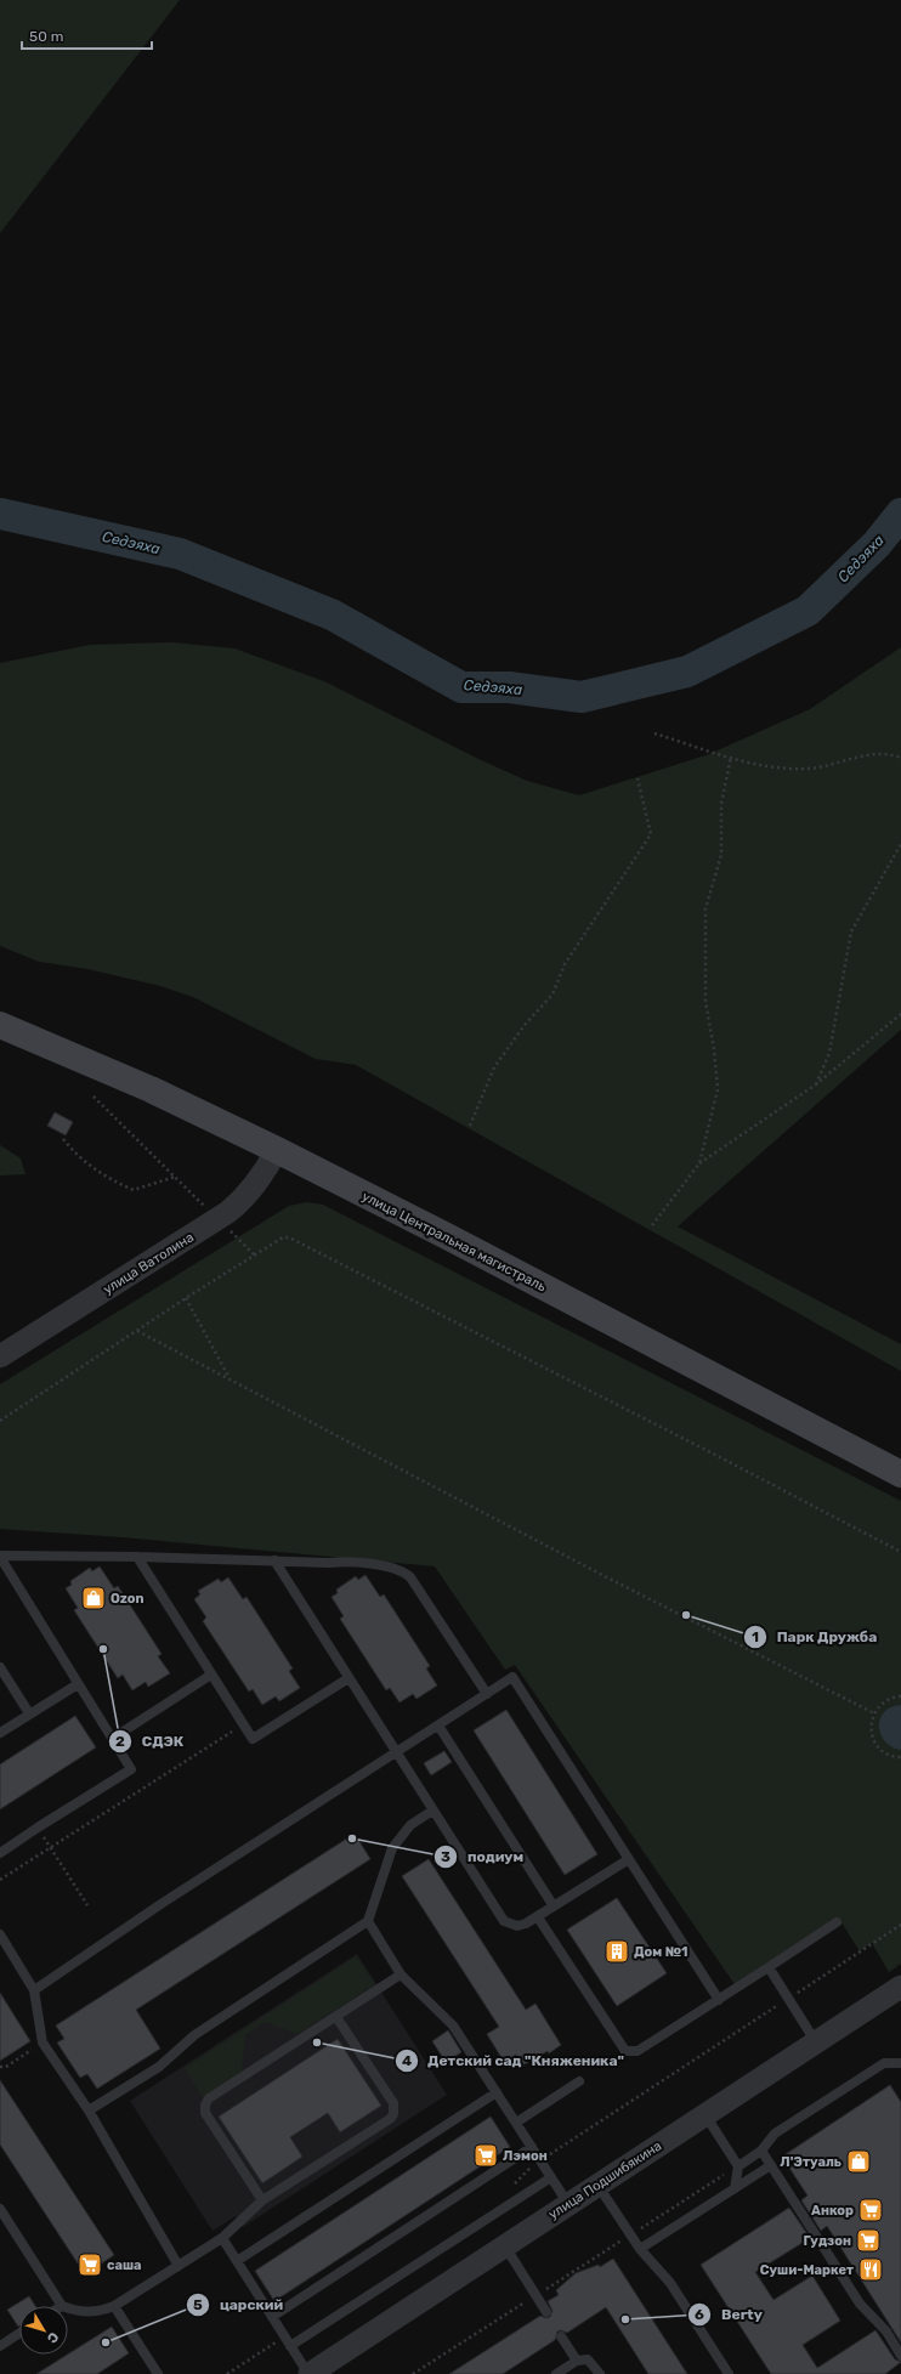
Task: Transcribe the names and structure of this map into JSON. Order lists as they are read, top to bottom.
{
  "streets": {
    "main road": ["улица Центральная магистраль"],
    "street": ["улица Ватолина", "улица Подшибякина"]
  },
  "crossings": [
    ["улица Центральная магистраль", "улица Ватолина"]
  ],
  "water": ["Седэяха"],
  "places": {
    "shop": ["Ozon", "Л'Этуаль"],
    "other": [
      "Парк Дружба",
      "СДЭК",
      "подиум",
      "Детский сад \"Княженика\"",
      "Berty",
      "царский"
    ],
    "building": ["Дом №1"],
    "supermarket": [
      "Лэмон",
      "Анкор",
      "Гудзон",
      "саша"
    ],
    "restaurant": ["Суши-Маркет"]
  },
  "scale_bar": "50 m",
  "north": "bottom right"
}
